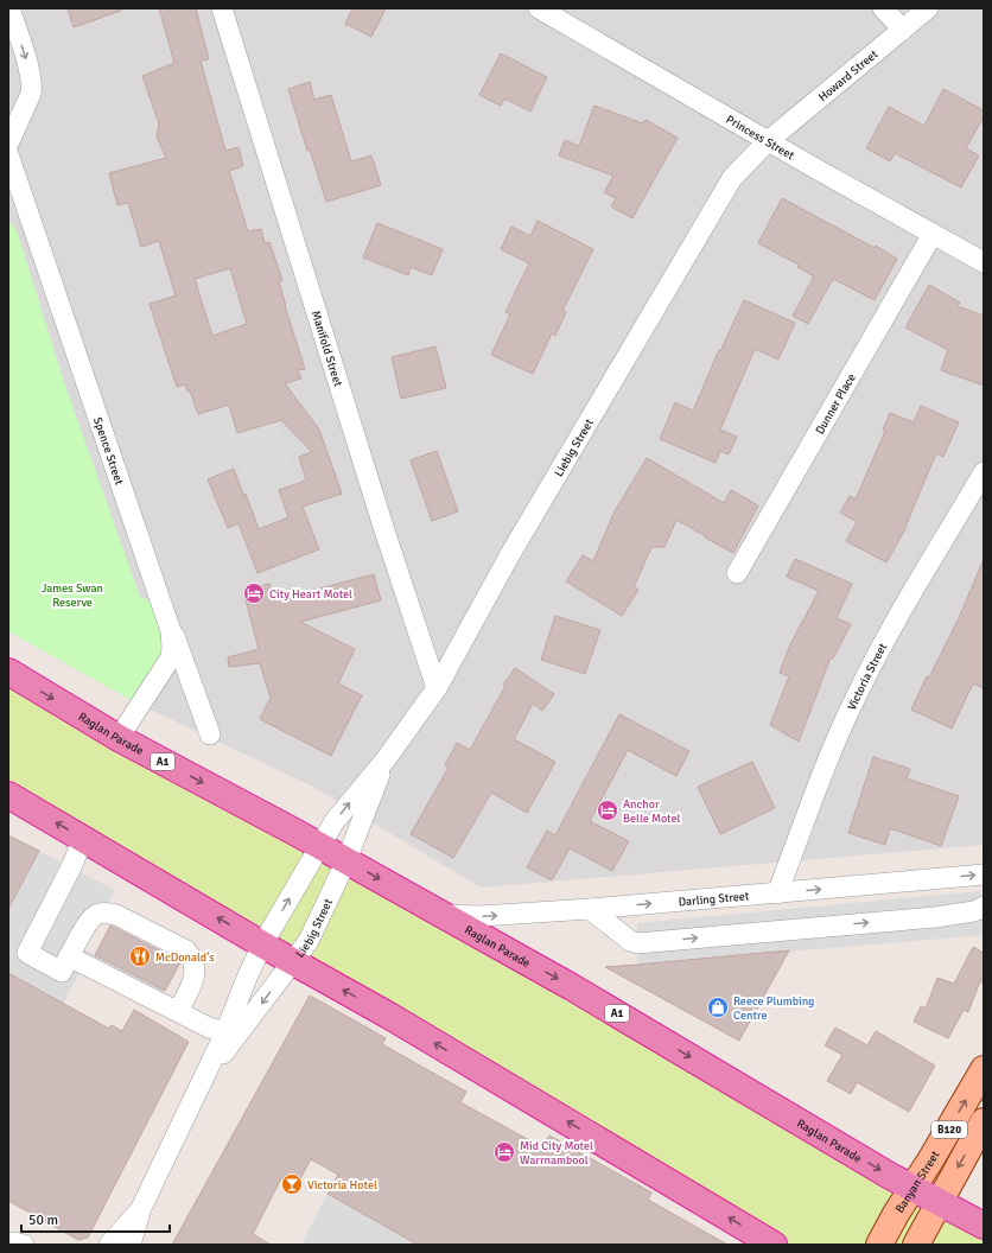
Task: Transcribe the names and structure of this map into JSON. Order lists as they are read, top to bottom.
{
  "streets": {
    "highway": ["Raglan Parade", "A1"],
    "main road": ["B120", "Banyan Street"],
    "street": [
      "Howard Street",
      "Princess Street",
      "Manifold Street",
      "Dunner Place",
      "Liebig Street",
      "Spence Street",
      "Victoria Street",
      "Darling Street"
    ]
  },
  "crossings": [
    ["Howard Street", "Princess Street"],
    ["Howard Street", "Liebig Street"],
    ["Princess Street", "Dunner Place"],
    ["Princess Street", "Liebig Street"],
    ["Manifold Street", "Liebig Street"],
    ["Liebig Street", "Raglan Parade"],
    ["Spence Street", "Raglan Parade"],
    ["Victoria Street", "Darling Street"],
    ["Raglan Parade", "Darling Street"],
    ["Raglan Parade", "B120"],
    ["Raglan Parade", "Banyan Street"]
  ],
  "parks": ["James Swan Reserve"],
  "places": {
    "hotel": ["City Heart Motel", "Anchor Belle Motel", "Mid City Motel Warrnambool"],
    "restaurant": ["McDonald's"],
    "shop": ["Reece Plumbing Centre"],
    "bar": ["Victoria Hotel"]
  },
  "scale_bar": "50 m"
}
